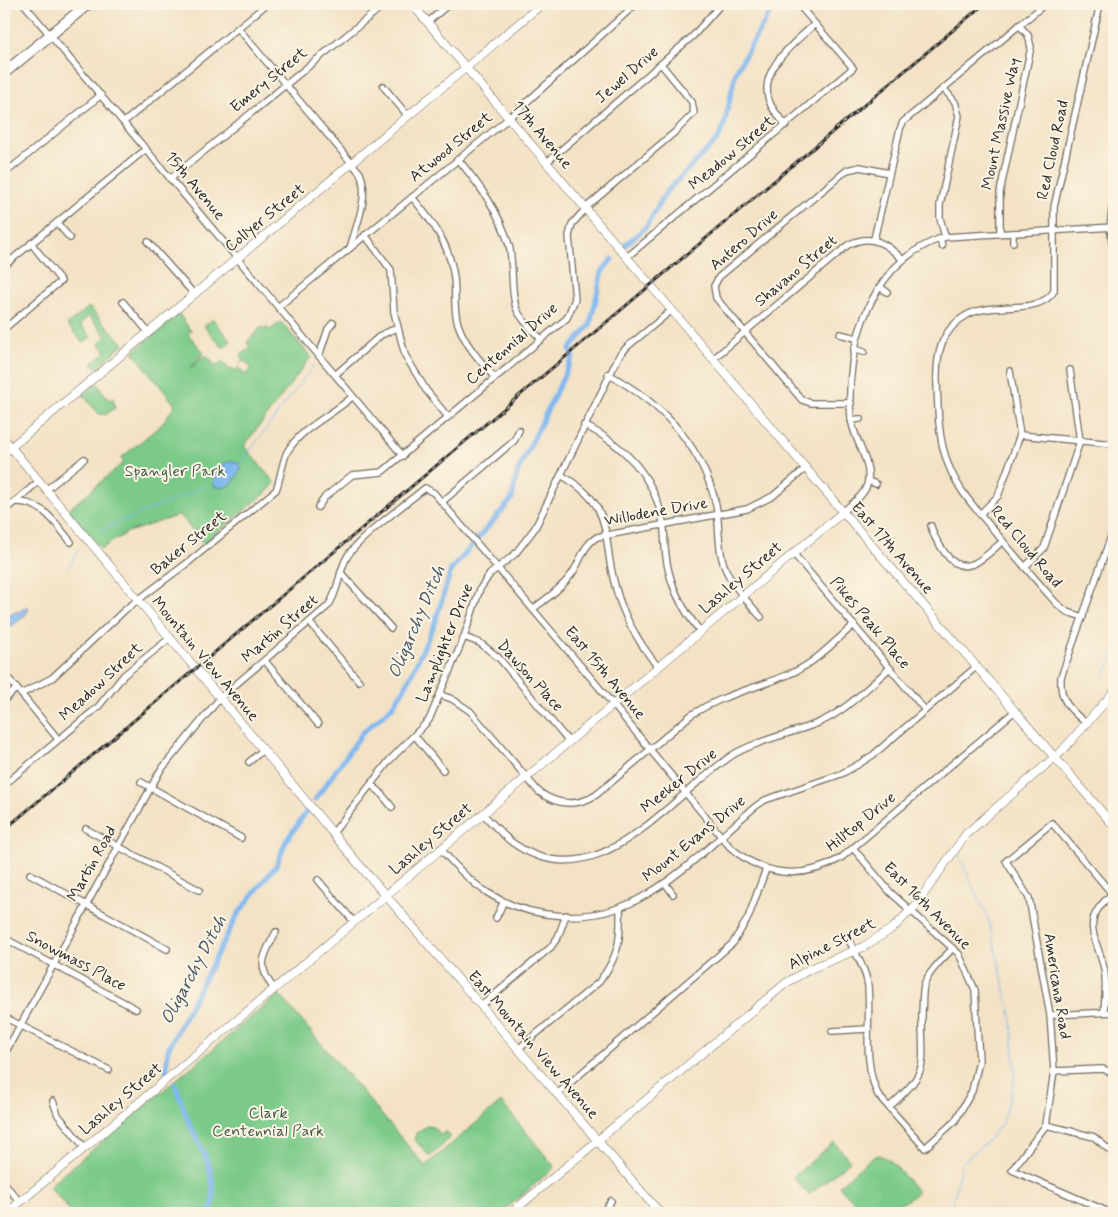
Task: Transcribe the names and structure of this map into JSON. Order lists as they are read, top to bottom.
{
  "streets": {
    "street": [
      "Jewel Drive",
      "Emery Street",
      "Mount Massive Way",
      "17th Avenue",
      "Atwood Street",
      "Red Cloud Road",
      "Meadow Street",
      "15th Avenue",
      "Collyer Street",
      "Antero Drive",
      "Shavano Street",
      "Centennial Drive",
      "Willodene Drive",
      "Baker Street",
      "East 17th Avenue",
      "Lashley Street",
      "Pikes Peak Place",
      "Martin Street",
      "Lamplighter Drive",
      "Mountain View Avenue",
      "East 15th Avenue",
      "Dawson Place",
      "Meeker Drive",
      "Hilltop Drive",
      "Mount Evans Drive",
      "Martin Road",
      "East 16th Avenue",
      "Alpine Street",
      "Snowmass Place",
      "Americana Road",
      "East Mountain View Avenue"
    ]
  },
  "crossings": [
    ["Jewel Drive", "17th Avenue"],
    ["Jewel Drive", "Centennial Drive"],
    ["Emery Street", "15th Avenue"],
    ["17th Avenue", "Atwood Street"],
    ["17th Avenue", "Meadow Street"],
    ["17th Avenue", "Collyer Street"],
    ["17th Avenue", "Centennial Drive"],
    ["17th Avenue", "East 17th Avenue"],
    ["Atwood Street", "15th Avenue"],
    ["Meadow Street", "Mountain View Avenue"],
    ["15th Avenue", "Collyer Street"],
    ["15th Avenue", "Centennial Drive"],
    ["15th Avenue", "Baker Street"],
    ["Collyer Street", "Mountain View Avenue"],
    ["Antero Drive", "Shavano Street"],
    ["Shavano Street", "East 17th Avenue"],
    ["Willodene Drive", "East 17th Avenue"],
    ["Willodene Drive", "East 15th Avenue"],
    ["Baker Street", "Mountain View Avenue"],
    ["East 17th Avenue", "Lashley Street"],
    ["East 17th Avenue", "Lamplighter Drive"],
    ["East 17th Avenue", "Hilltop Drive"],
    ["East 17th Avenue", "Mount Evans Drive"],
    ["East 17th Avenue", "Alpine Street"],
    ["Lashley Street", "Pikes Peak Place"],
    ["Lashley Street", "Mountain View Avenue"],
    ["Lashley Street", "East 15th Avenue"],
    ["Lashley Street", "Dawson Place"],
    ["Lashley Street", "Meeker Drive"],
    ["Lashley Street", "Mount Evans Drive"],
    ["Lashley Street", "East Mountain View Avenue"],
    ["Pikes Peak Place", "Meeker Drive"],
    ["Pikes Peak Place", "Mount Evans Drive"],
    ["Martin Street", "Mountain View Avenue"],
    ["Martin Street", "East 15th Avenue"],
    ["Martin Street", "Martin Road"],
    ["Lamplighter Drive", "Mountain View Avenue"],
    ["Lamplighter Drive", "East 15th Avenue"],
    ["Lamplighter Drive", "Dawson Place"],
    ["Mountain View Avenue", "Martin Road"],
    ["Mountain View Avenue", "East Mountain View Avenue"],
    ["East 15th Avenue", "Meeker Drive"],
    ["East 15th Avenue", "Hilltop Drive"],
    ["East 15th Avenue", "Mount Evans Drive"],
    ["Hilltop Drive", "East 16th Avenue"],
    ["Martin Road", "Snowmass Place"],
    ["East 16th Avenue", "Alpine Street"],
    ["Alpine Street", "East Mountain View Avenue"]
  ],
  "water": ["Oligarchy Ditch"],
  "parks": ["Spangler Park", "Clark Centennial Park"]
}
